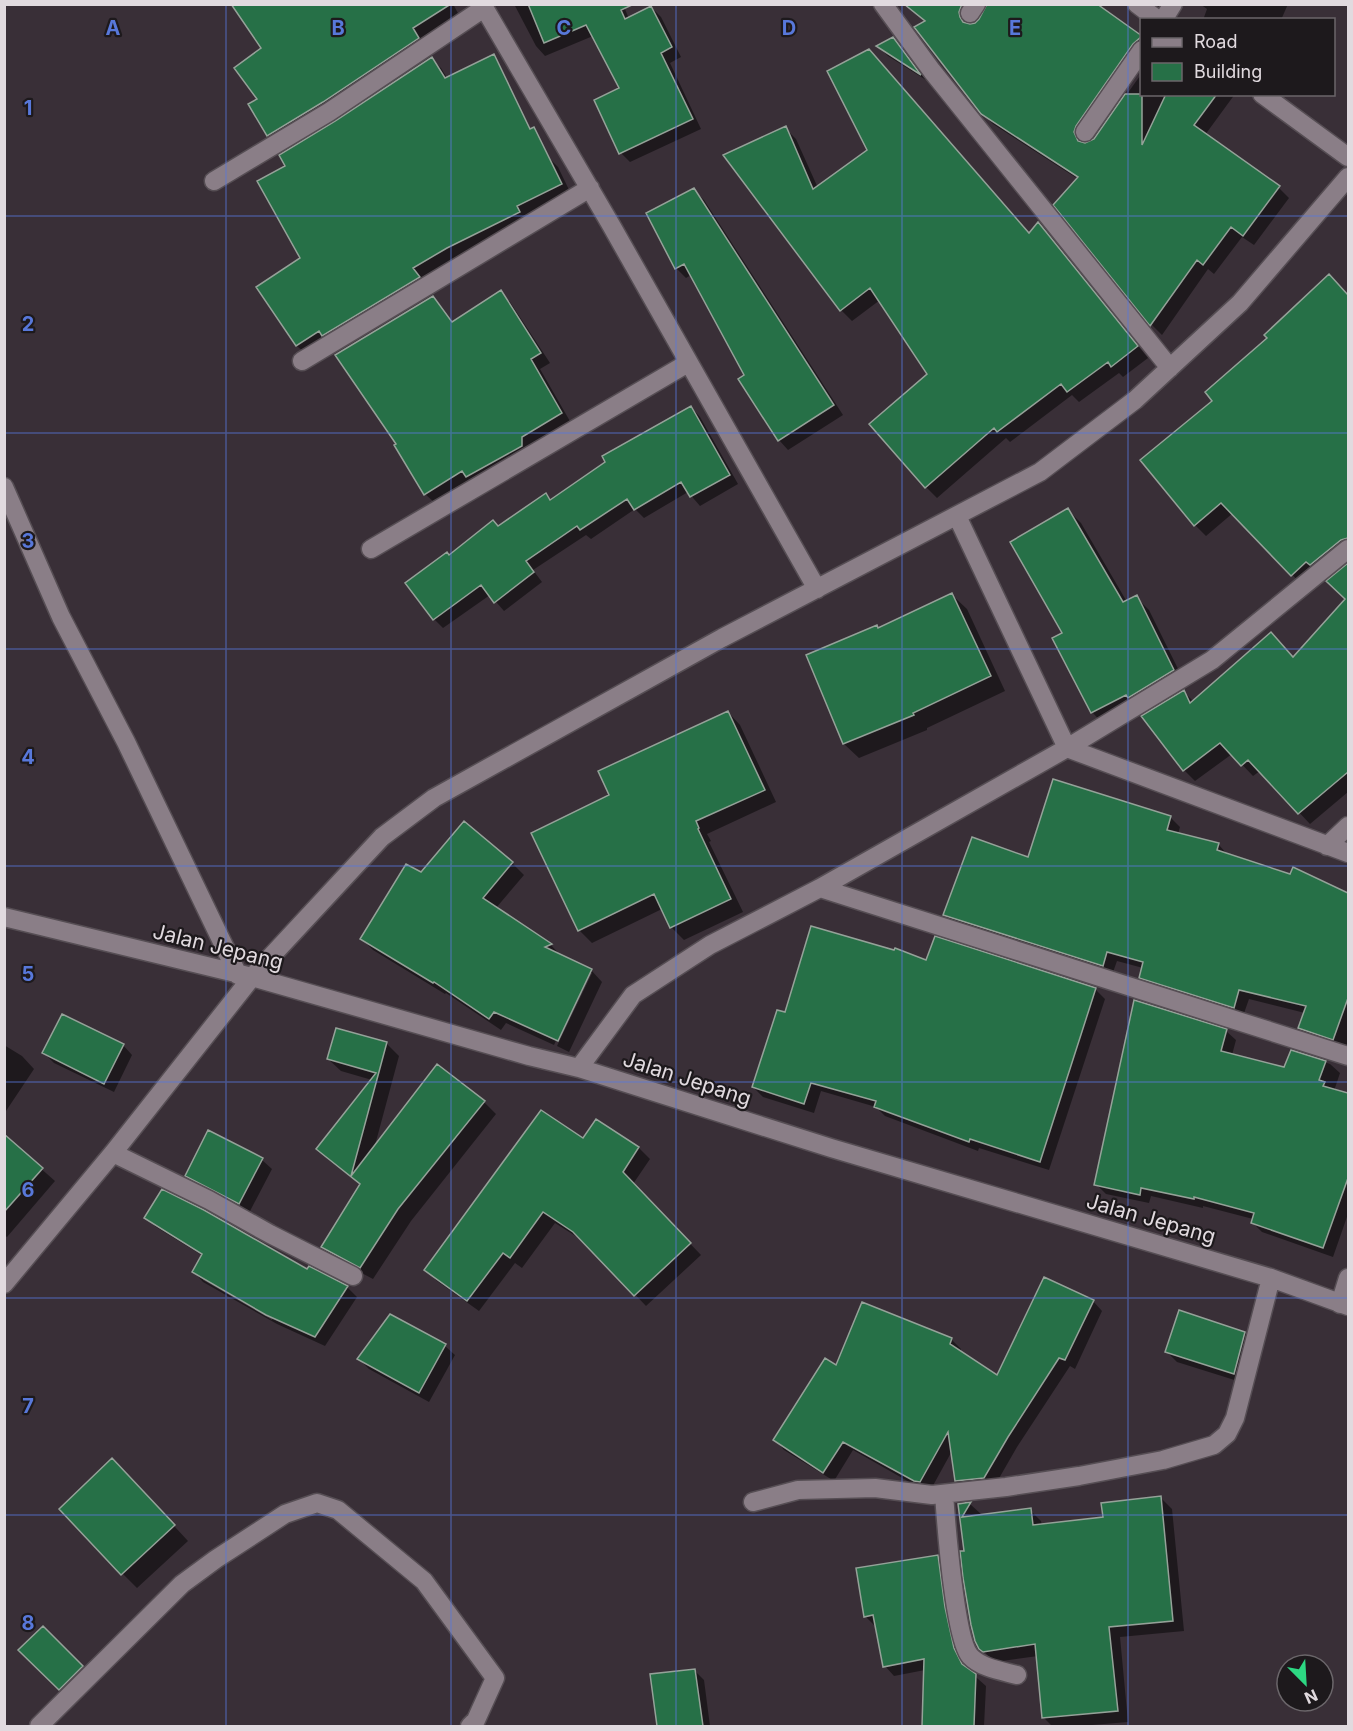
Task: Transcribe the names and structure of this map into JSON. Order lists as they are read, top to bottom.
{
  "streets": {
    "street": ["Jalan Jepang"]
  },
  "legend": ["Road", "Building"],
  "north": "bottom right",
  "grid": {
    "columns": [
      "A",
      "B",
      "C",
      "D",
      "E"
    ],
    "rows": [
      "1",
      "2",
      "3",
      "4",
      "5",
      "6",
      "7",
      "8"
    ]
  }
}
